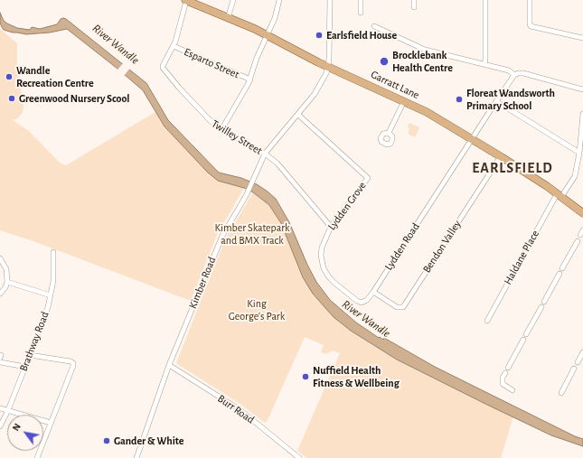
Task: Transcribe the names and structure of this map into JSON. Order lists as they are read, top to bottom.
{
  "streets": {
    "main road": ["Garratt Lane"],
    "street": [
      "Esparto Street",
      "Twilley Street",
      "Lydden Grove",
      "Lydden Road",
      "Bendon Valley",
      "Haldane Place",
      "Kimber Road",
      "Brathway Road",
      "Burr Road"
    ]
  },
  "crossings": [
    ["Esparto Street", "Twilley Street"],
    ["Garratt Lane", "Twilley Street"],
    ["Garratt Lane", "Lydden Road"],
    ["Garratt Lane", "Bendon Valley"],
    ["Garratt Lane", "Haldane Place"],
    ["Garratt Lane", "Kimber Road"],
    ["Twilley Street", "Lydden Grove"],
    ["Twilley Street", "Kimber Road"],
    ["Lydden Grove", "Lydden Road"],
    ["Lydden Grove", "Kimber Road"],
    ["Lydden Road", "Bendon Valley"],
    ["Kimber Road", "Burr Road"]
  ],
  "districts": ["EARLSFIELD"],
  "water": ["River Wandle"],
  "parks": ["Kimber Skatepark and BMX Track", "King George's Park"],
  "places": [
    "Earlsfield House",
    "Brocklebank Health Centre",
    "Wandle Recreation Centre",
    "Greenwood Nursery Scool",
    "Floreat Wandsworth Primary School",
    "Nuffield Health Fitness & Wellbeing",
    "Gander & White"
  ],
  "north": "top left"
}
